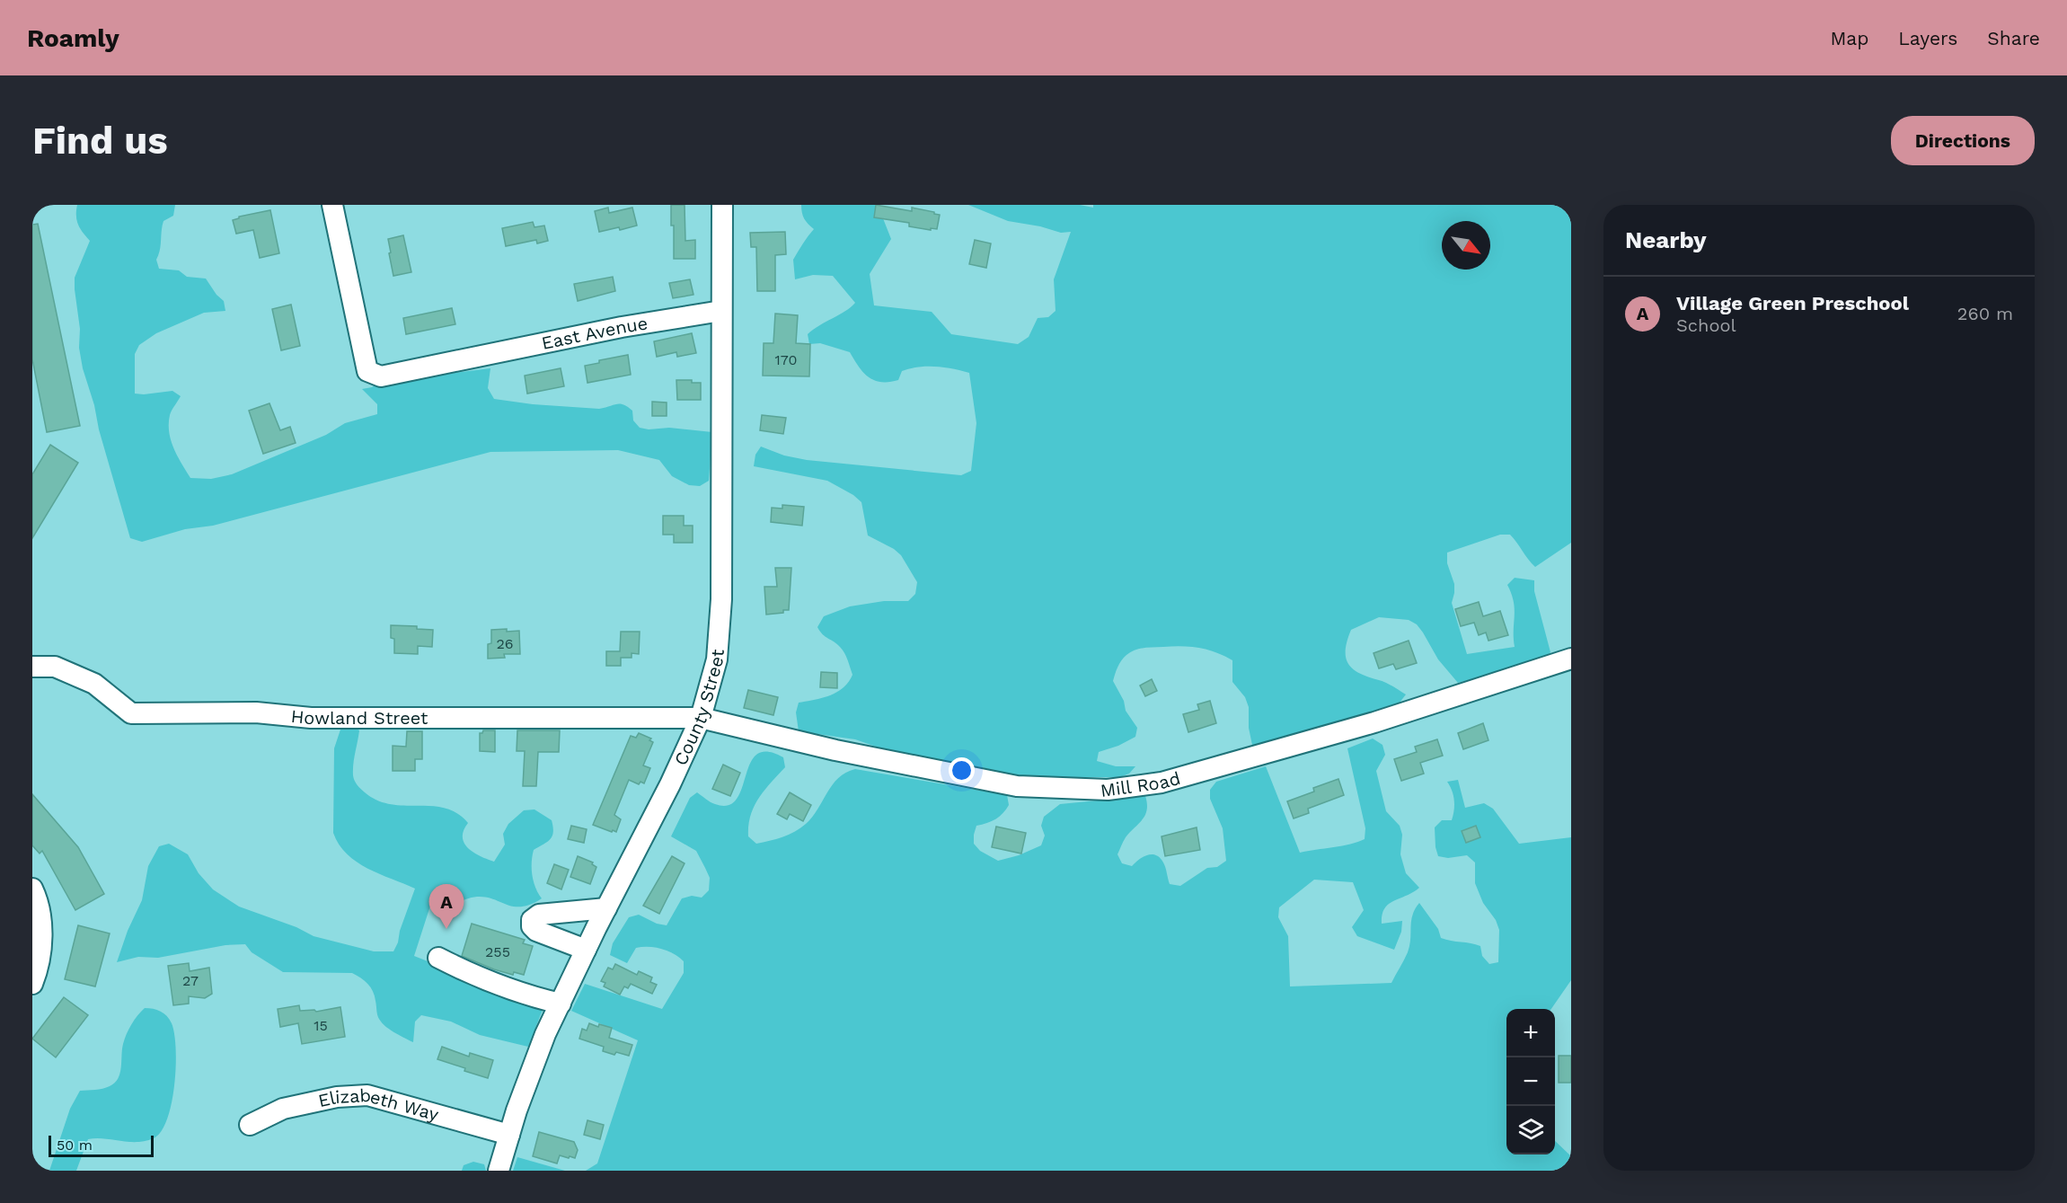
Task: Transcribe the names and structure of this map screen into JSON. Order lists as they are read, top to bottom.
{
  "streets": {
    "street": [
      "East Avenue",
      "County Street",
      "Howland Street",
      "Mill Road",
      "Elizabeth Way"
    ]
  },
  "crossings": [
    ["East Avenue", "County Street"],
    ["County Street", "Howland Street"],
    ["County Street", "Mill Road"],
    ["County Street", "Elizabeth Way"],
    ["Howland Street", "Mill Road"]
  ],
  "house_numbers": [
    "170",
    "26",
    "255",
    "27",
    "15"
  ],
  "scale_bar": "50 m",
  "north": "bottom right",
  "page": {
    "header": "Roamly",
    "nav": ["Map", "Layers", "Share"],
    "buttons": "Directions",
    "title": "Find us",
    "heading": "Nearby",
    "list": [
      {
        "mark": "A",
        "name": "Village Green Preschool",
        "note": "School",
        "value": "260 m"
      }
    ],
    "pins": "A",
    "map_buttons": ["+", "−"],
    "scale": "50 m"
  }
}
